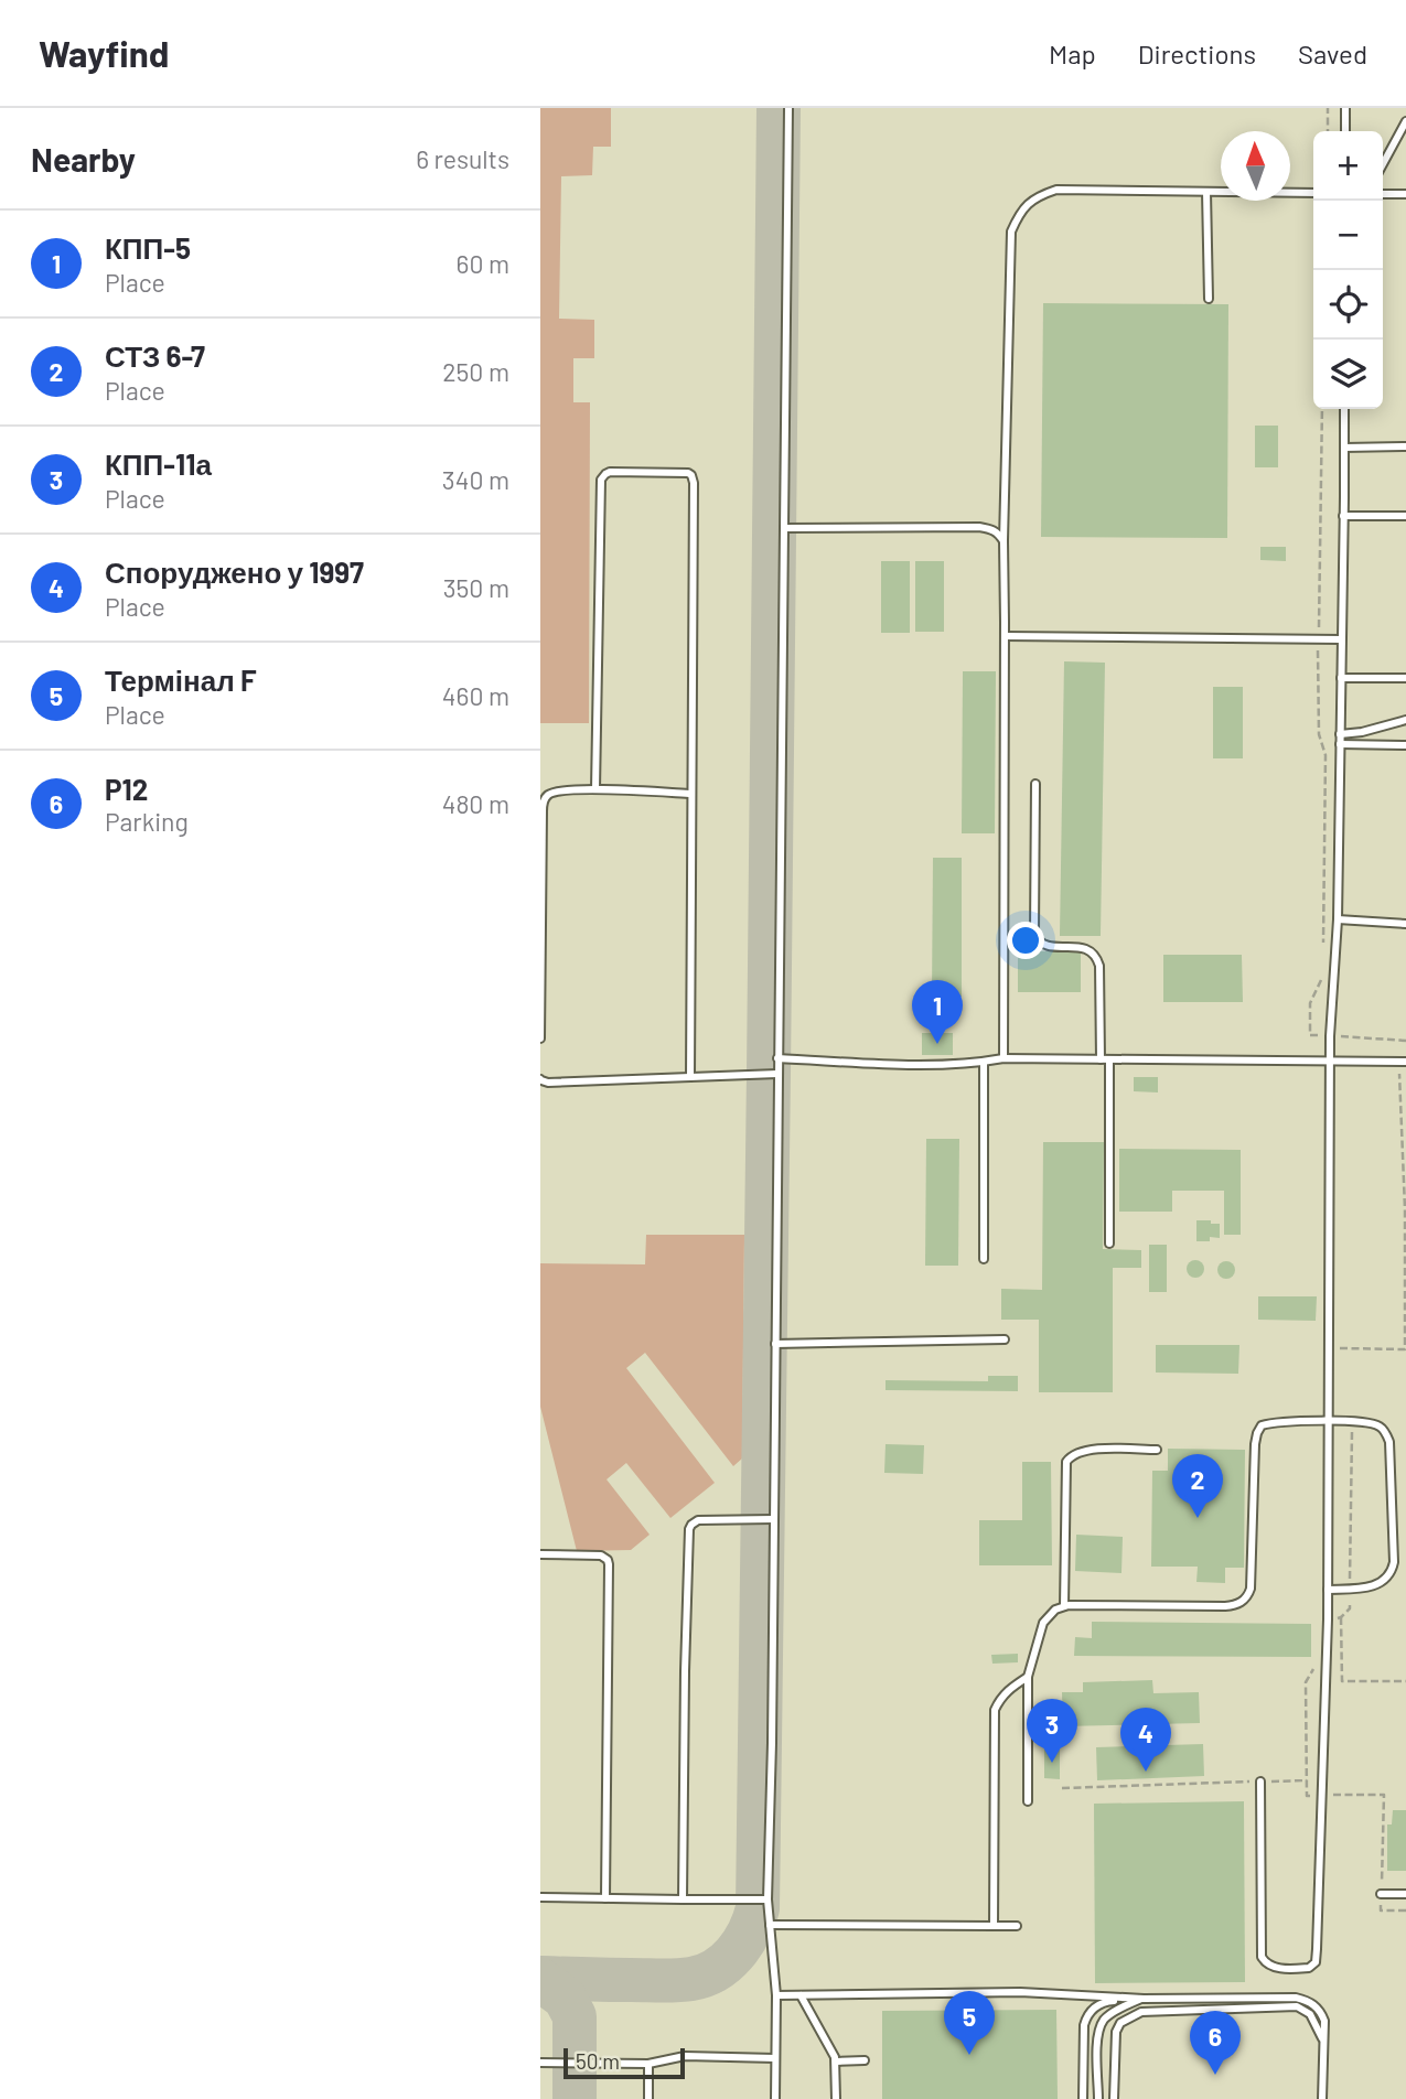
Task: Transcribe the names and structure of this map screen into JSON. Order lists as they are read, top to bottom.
{
  "scale_bar": "50 m",
  "north": "top",
  "page": {
    "header": "Wayfind",
    "nav": ["Map", "Directions", "Saved"],
    "heading": ["Nearby", "6 results"],
    "map_buttons": ["+", "−"],
    "list": [
      {
        "mark": "1",
        "name": "КПП-5",
        "note": "Place",
        "value": "60 m"
      },
      {
        "mark": "2",
        "name": "СТЗ 6-7",
        "note": "Place",
        "value": "250 m"
      },
      {
        "mark": "3",
        "name": "КПП-11а",
        "note": "Place",
        "value": "340 m"
      },
      {
        "mark": "4",
        "name": "Споруджено у 1997",
        "note": "Place",
        "value": "350 m"
      },
      {
        "mark": "5",
        "name": "Термінал F",
        "note": "Place",
        "value": "460 m"
      },
      {
        "mark": "6",
        "name": "P12",
        "note": "Parking",
        "value": "480 m"
      }
    ],
    "pins": [
      "1",
      "2",
      "3",
      "4",
      "5",
      "6"
    ],
    "scale": "50 m"
  }
}
